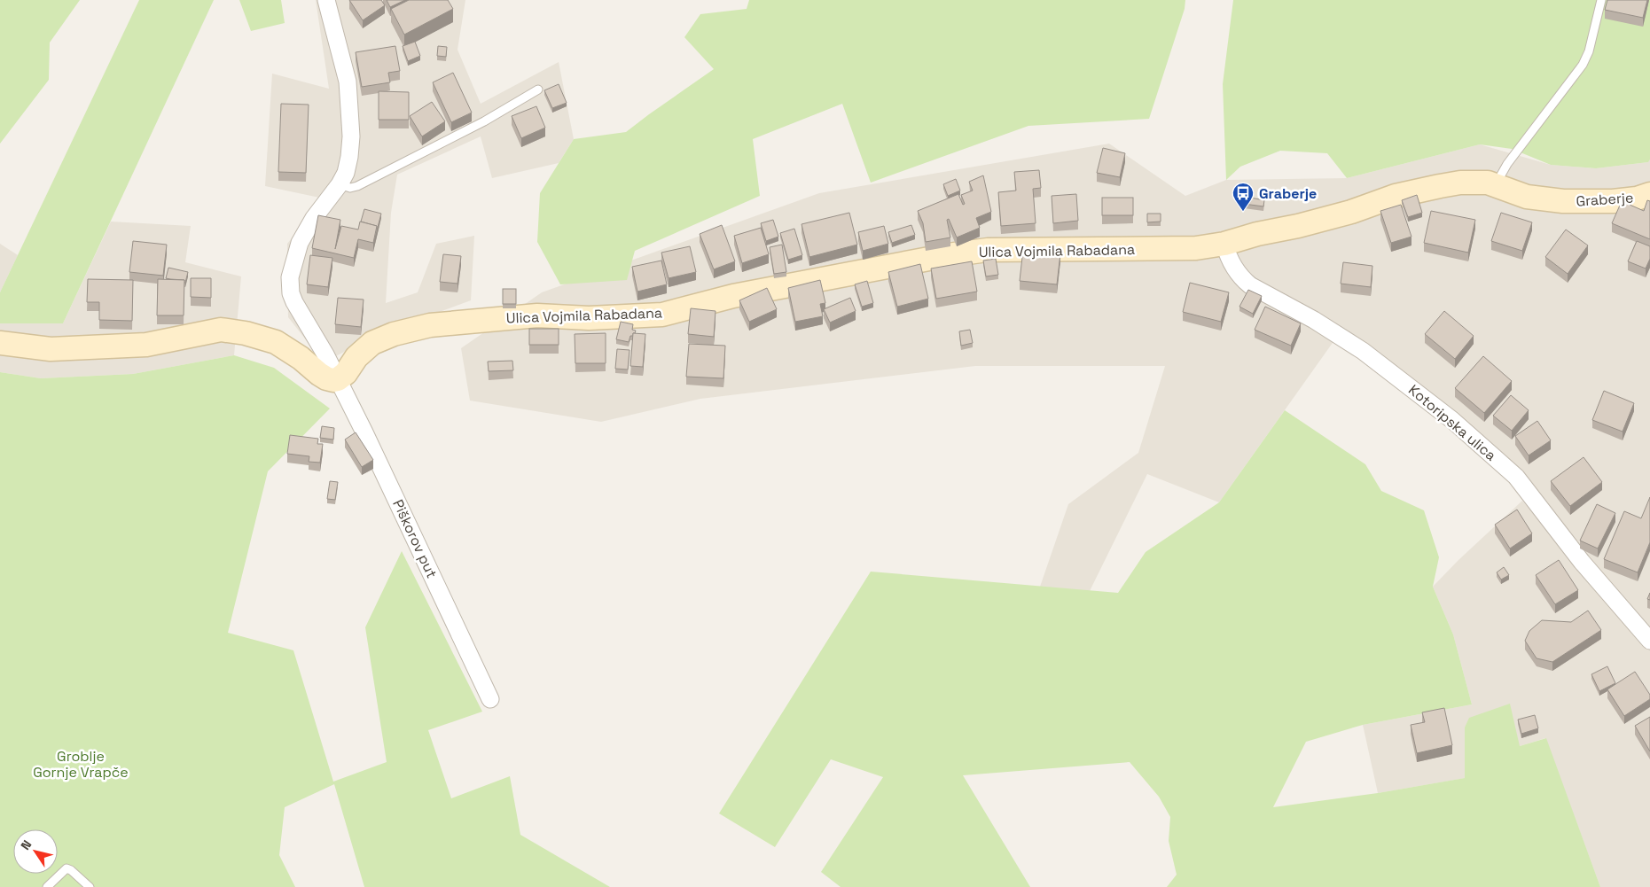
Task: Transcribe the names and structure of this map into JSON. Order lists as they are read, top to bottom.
{
  "streets": {
    "street": [
      "Graberje",
      "Ulica Vojmila Rabadana",
      "Kotoripska ulica",
      "Piškorov put"
    ]
  },
  "crossings": [
    ["Graberje", "Ulica Vojmila Rabadana"],
    ["Graberje", "Kotoripska ulica"],
    ["Ulica Vojmila Rabadana", "Kotoripska ulica"],
    ["Ulica Vojmila Rabadana", "Piškorov put"]
  ],
  "parks": ["Groblje Gornje Vrapče"],
  "places": {
    "bus stop": ["Graberje"]
  },
  "north": "top left"
}
